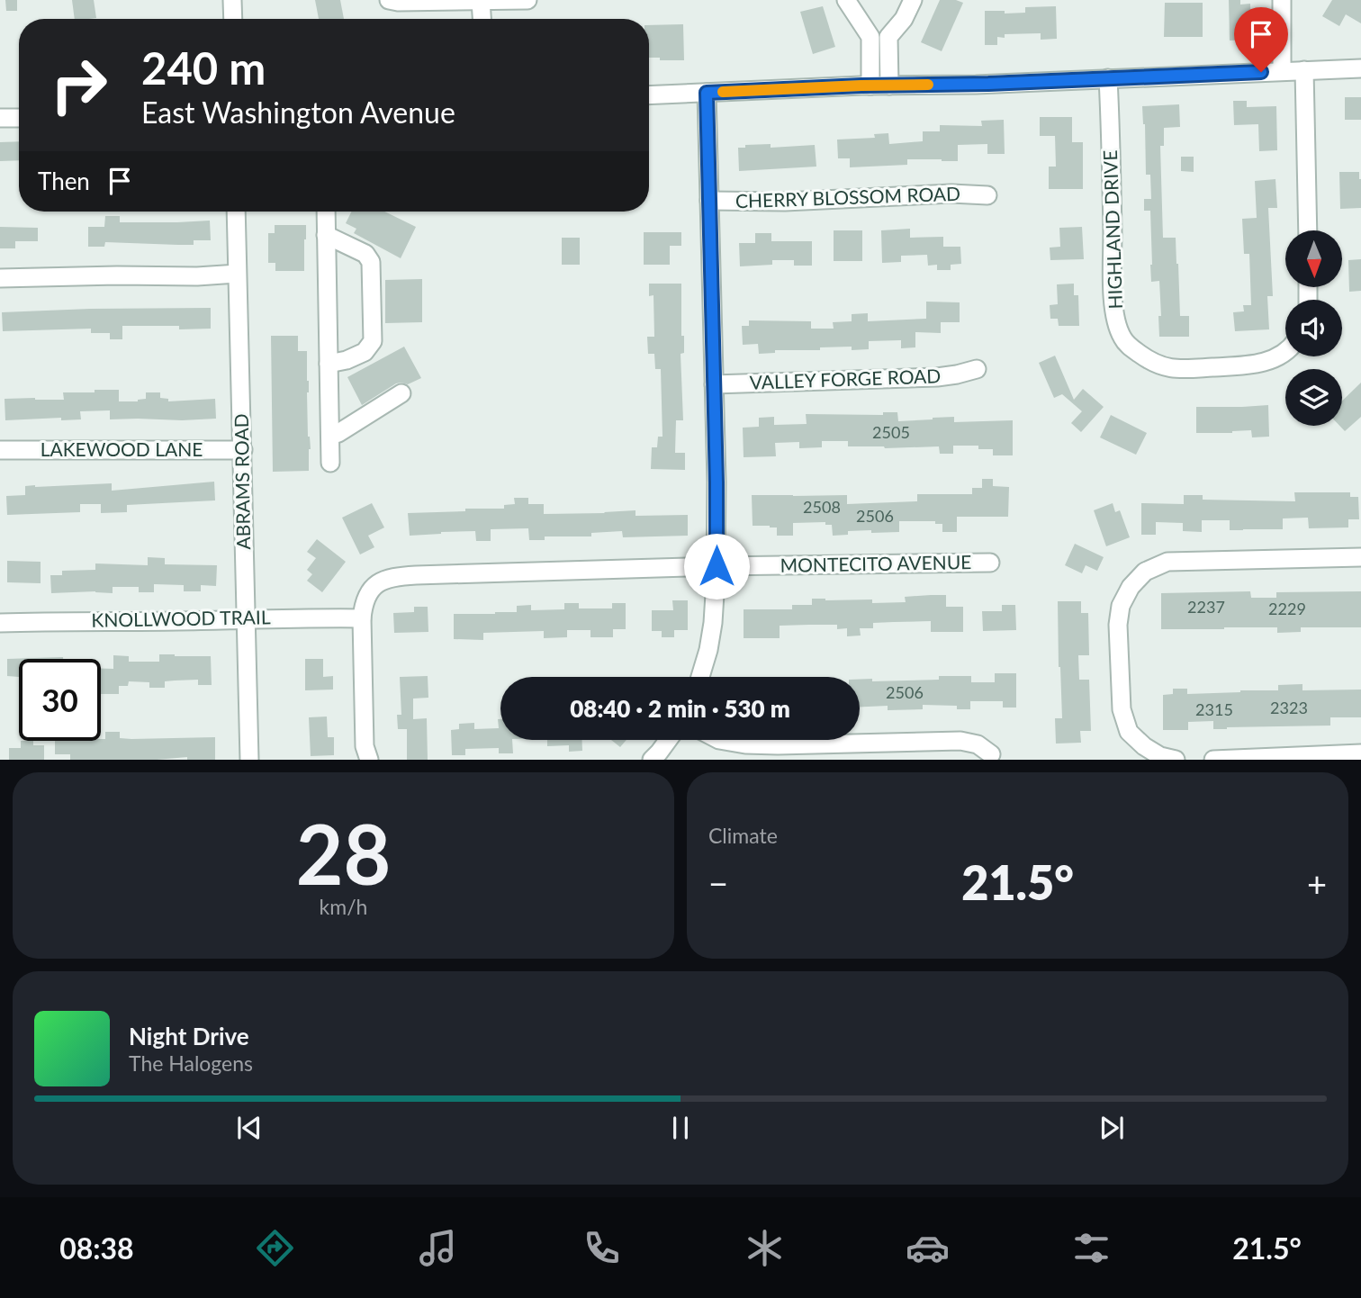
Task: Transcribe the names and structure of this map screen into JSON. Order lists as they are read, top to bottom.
{
  "streets": {
    "street": [
      "CHERRY BLOSSOM ROAD",
      "HIGHLAND DRIVE",
      "VALLEY FORGE ROAD",
      "LAKEWOOD LANE",
      "ABRAMS ROAD",
      "MONTECITO AVENUE",
      "KNOLLWOOD TRAIL"
    ]
  },
  "crossings": [
    ["LAKEWOOD LANE", "ABRAMS ROAD"],
    ["ABRAMS ROAD", "KNOLLWOOD TRAIL"],
    ["MONTECITO AVENUE", "KNOLLWOOD TRAIL"]
  ],
  "house_numbers": [
    "2505",
    "2508",
    "2506",
    "2237",
    "2229",
    "2506",
    "2323",
    "2315"
  ],
  "north": "bottom",
  "page": {
    "turn": ["240 m", "East Washington Avenue"],
    "then": "Then",
    "limit": "30",
    "trip": "08:40 · 2 min · 530 m",
    "tile": [
      ["28", "km/h"],
      "Climate"
    ],
    "heat": ["−", "21.5°", "+"],
    "song": ["Night Drive", "The Halogens"],
    "tabs": ["08:38", "21.5°"]
  }
}
